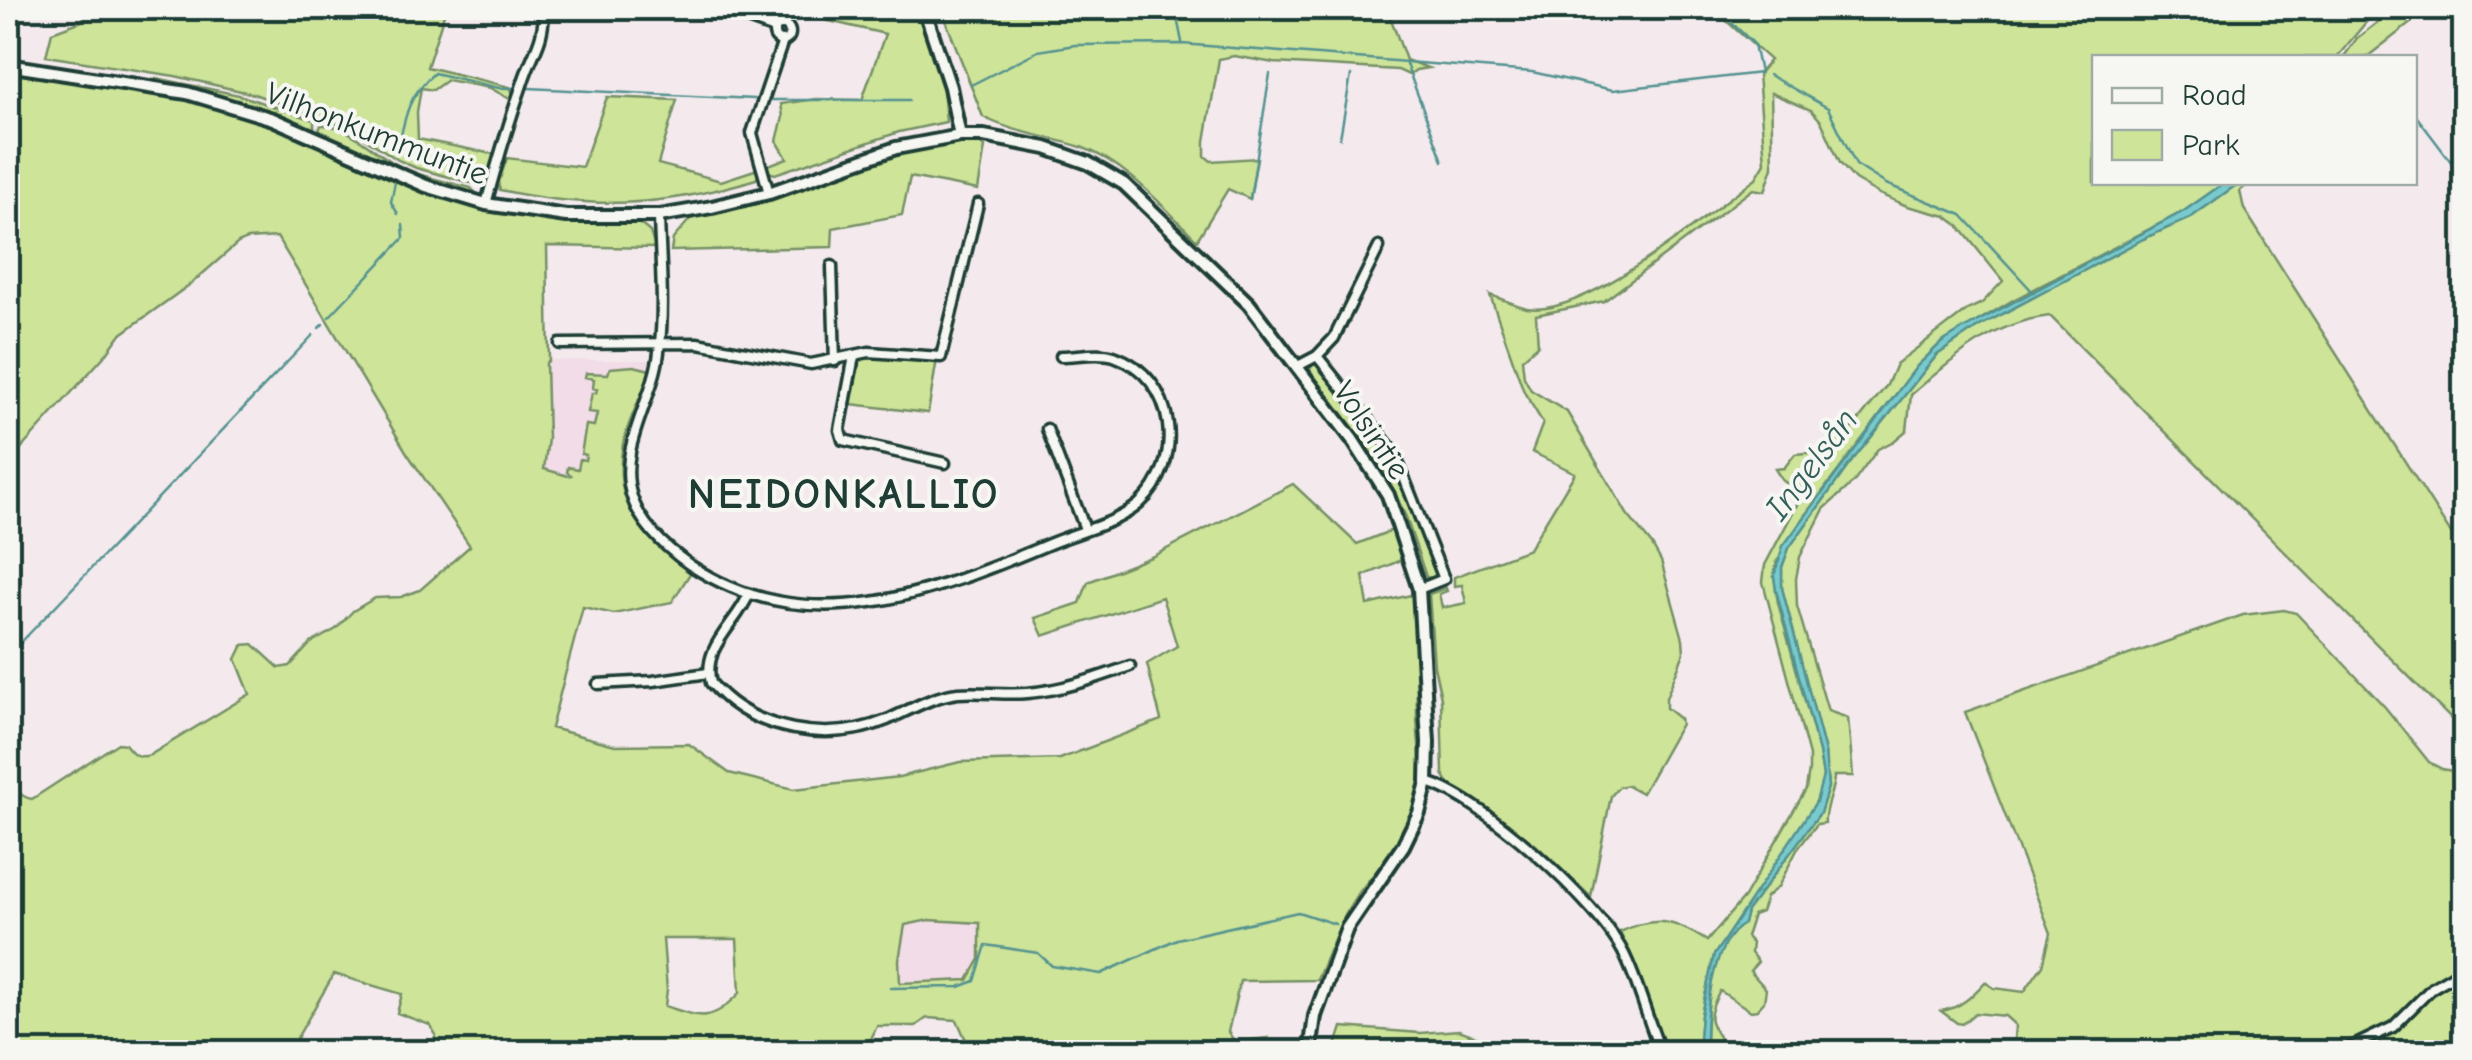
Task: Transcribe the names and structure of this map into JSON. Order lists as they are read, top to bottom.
{
  "streets": {
    "street": ["Vilhonkummuntie", "Volsintie"]
  },
  "crossings": [
    ["Vilhonkummuntie", "Volsintie"]
  ],
  "districts": ["NEIDONKALLIO"],
  "water": ["Ingelsån"],
  "legend": ["Road", "Park"]
}
